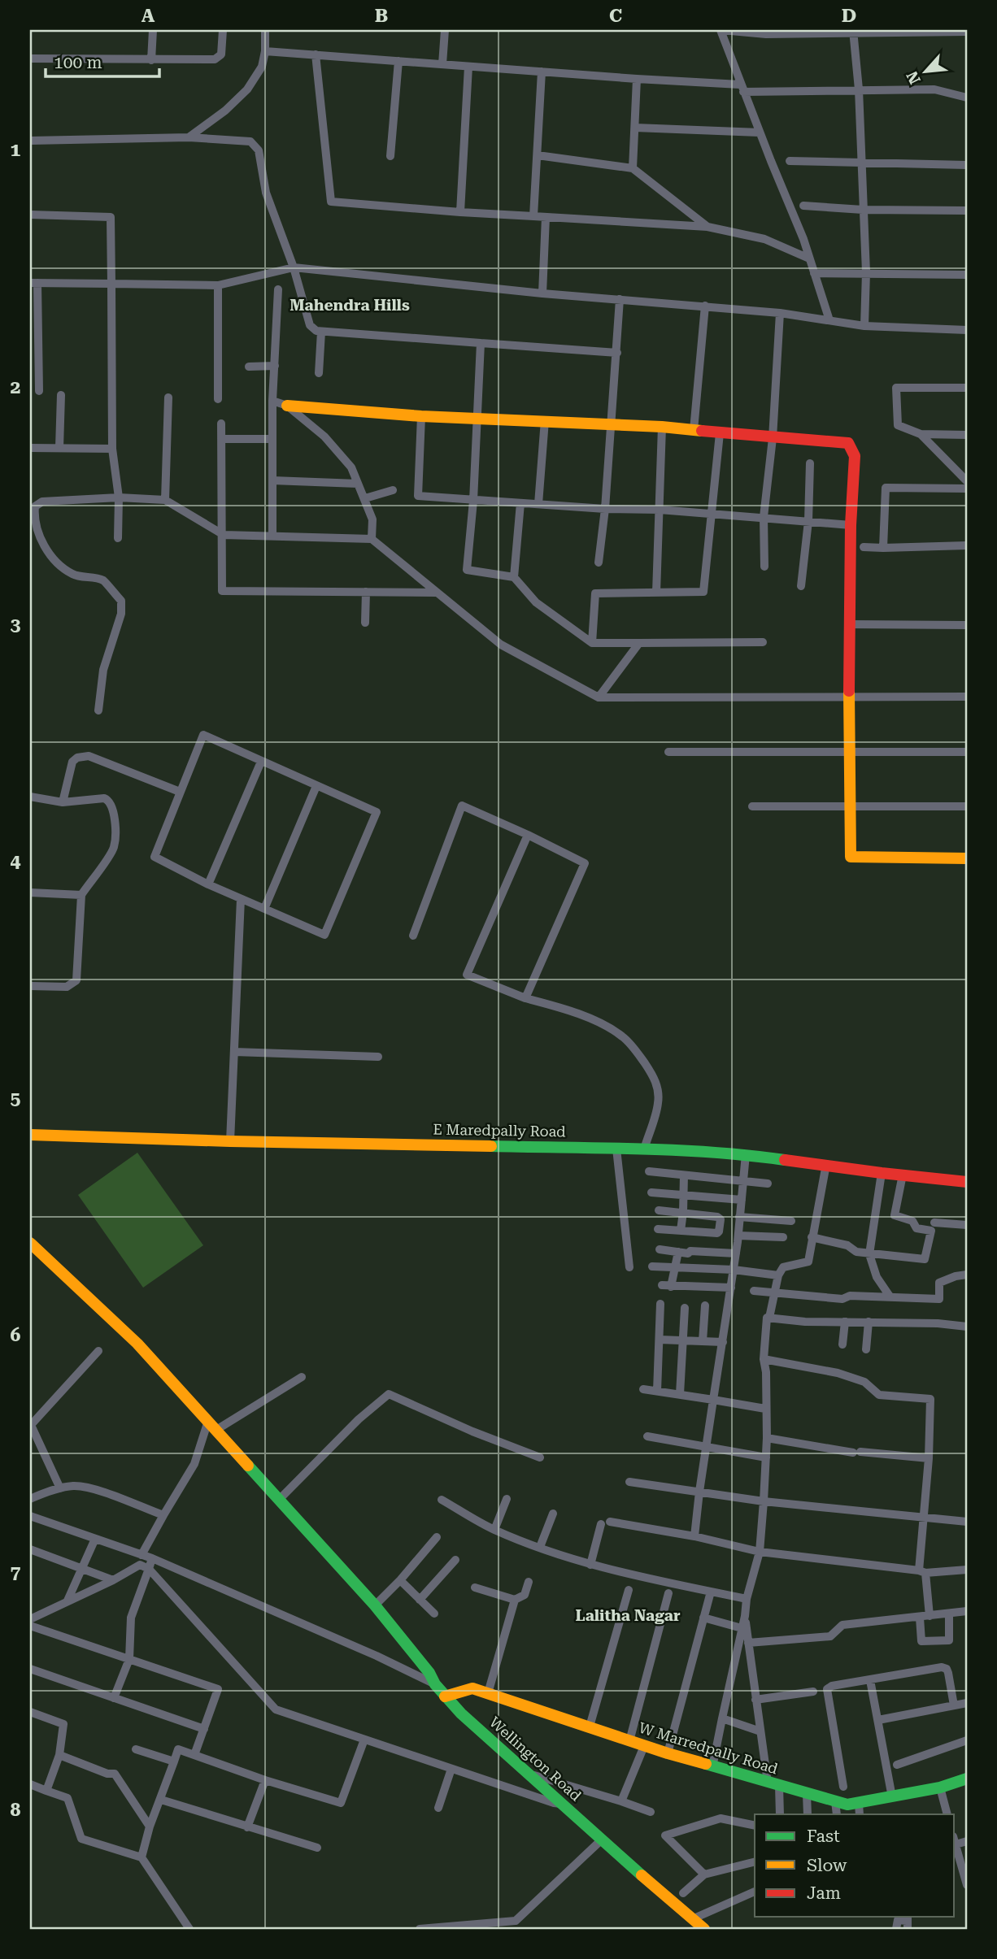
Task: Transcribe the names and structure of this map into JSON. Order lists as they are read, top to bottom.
{
  "streets": {
    "main road": ["E Maredpally Road", "W Marredpally Road", "Wellington Road"]
  },
  "crossings": [
    ["W Marredpally Road", "Wellington Road"]
  ],
  "districts": ["Mahendra Hills", "Lalitha Nagar"],
  "legend": ["Fast", "Slow", "Jam"],
  "scale_bar": "100 m",
  "north": "bottom left",
  "grid": {
    "columns": [
      "A",
      "B",
      "C",
      "D"
    ],
    "rows": [
      "1",
      "2",
      "3",
      "4",
      "5",
      "6",
      "7",
      "8"
    ]
  }
}
